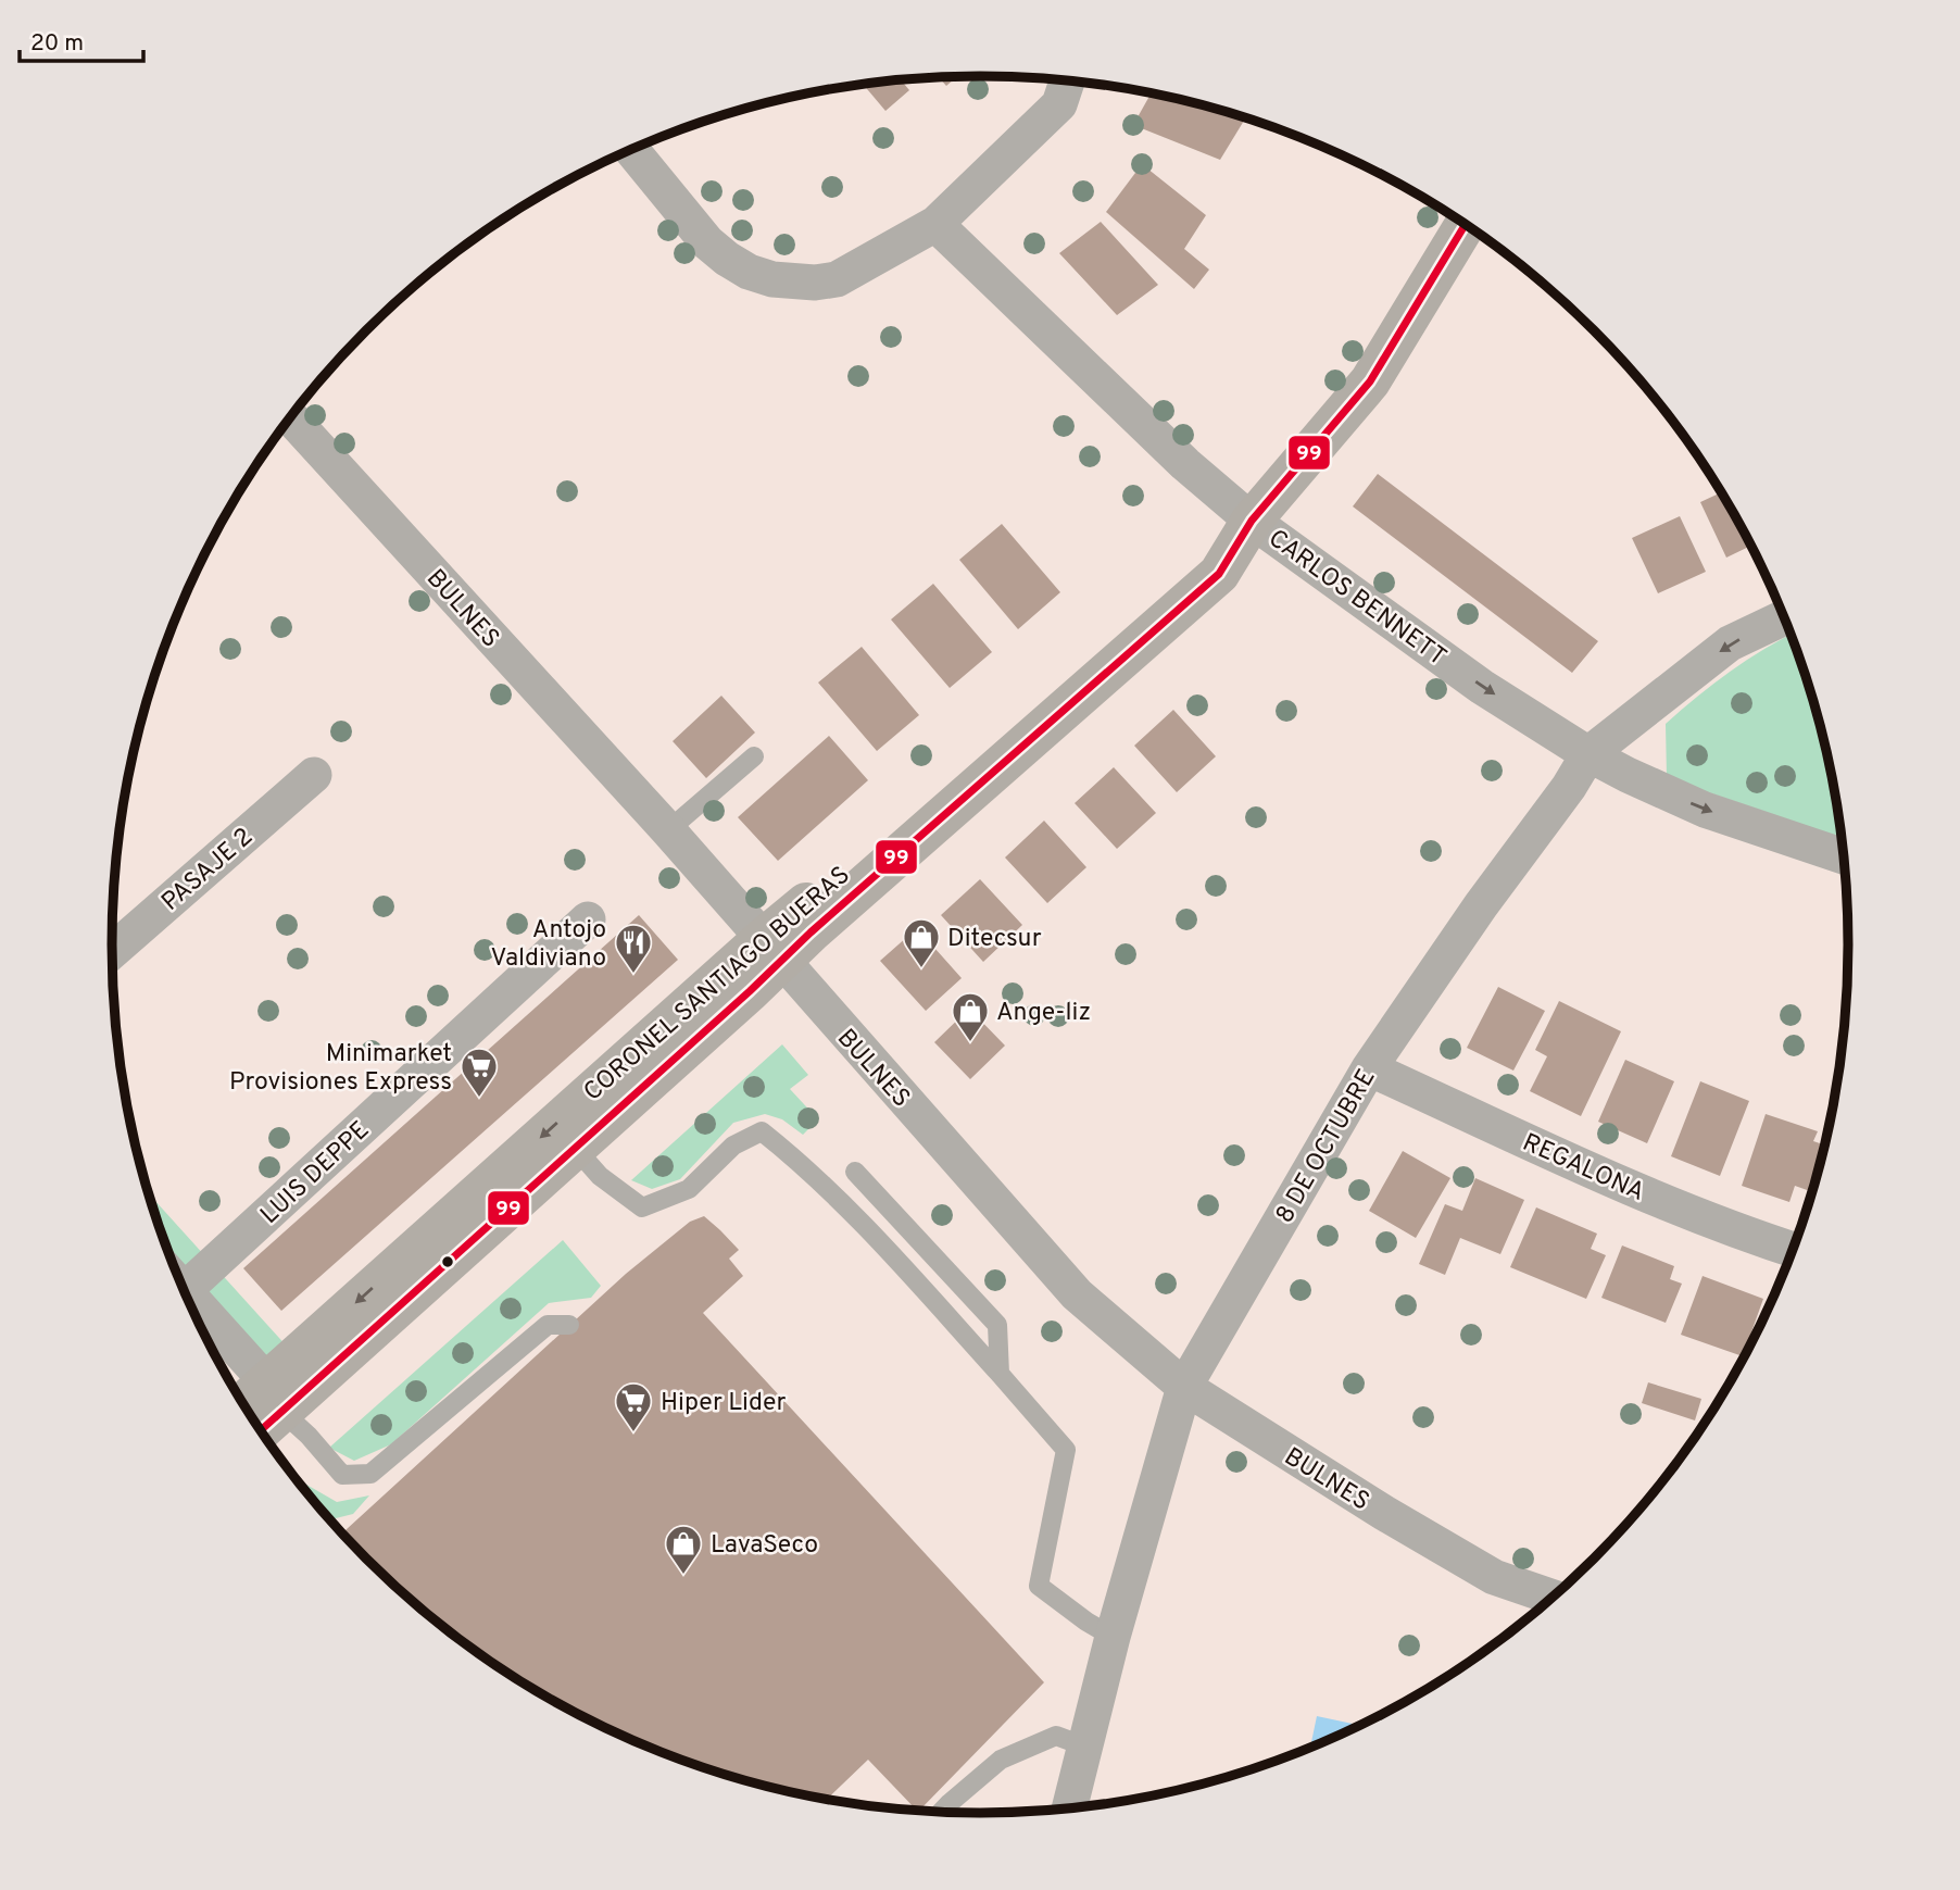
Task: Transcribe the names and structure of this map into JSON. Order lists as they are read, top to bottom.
{
  "streets": {
    "main road": ["CORONEL SANTIAGO BUERAS"],
    "street": [
      "CARLOS BENNETT",
      "BULNES",
      "PASAJE 2",
      "8 DE OCTUBRE",
      "REGALONA",
      "LUIS DEPPE"
    ]
  },
  "crossings": [
    ["CARLOS BENNETT", "CORONEL SANTIAGO BUERAS"],
    ["CARLOS BENNETT", "8 DE OCTUBRE"],
    ["BULNES", "CORONEL SANTIAGO BUERAS"],
    ["BULNES", "8 DE OCTUBRE"],
    ["8 DE OCTUBRE", "REGALONA"]
  ],
  "one_way": ["CARLOS BENNETT"],
  "places": {
    "shop": ["Ditecsur", "Ange-liz", "LavaSeco"],
    "restaurant": ["Antojo Valdiviano"],
    "supermarket": ["Minimarket Provisiones Express", "Hiper Lider"]
  },
  "lines": ["transit line 99"],
  "scale_bar": "20 m"
}
